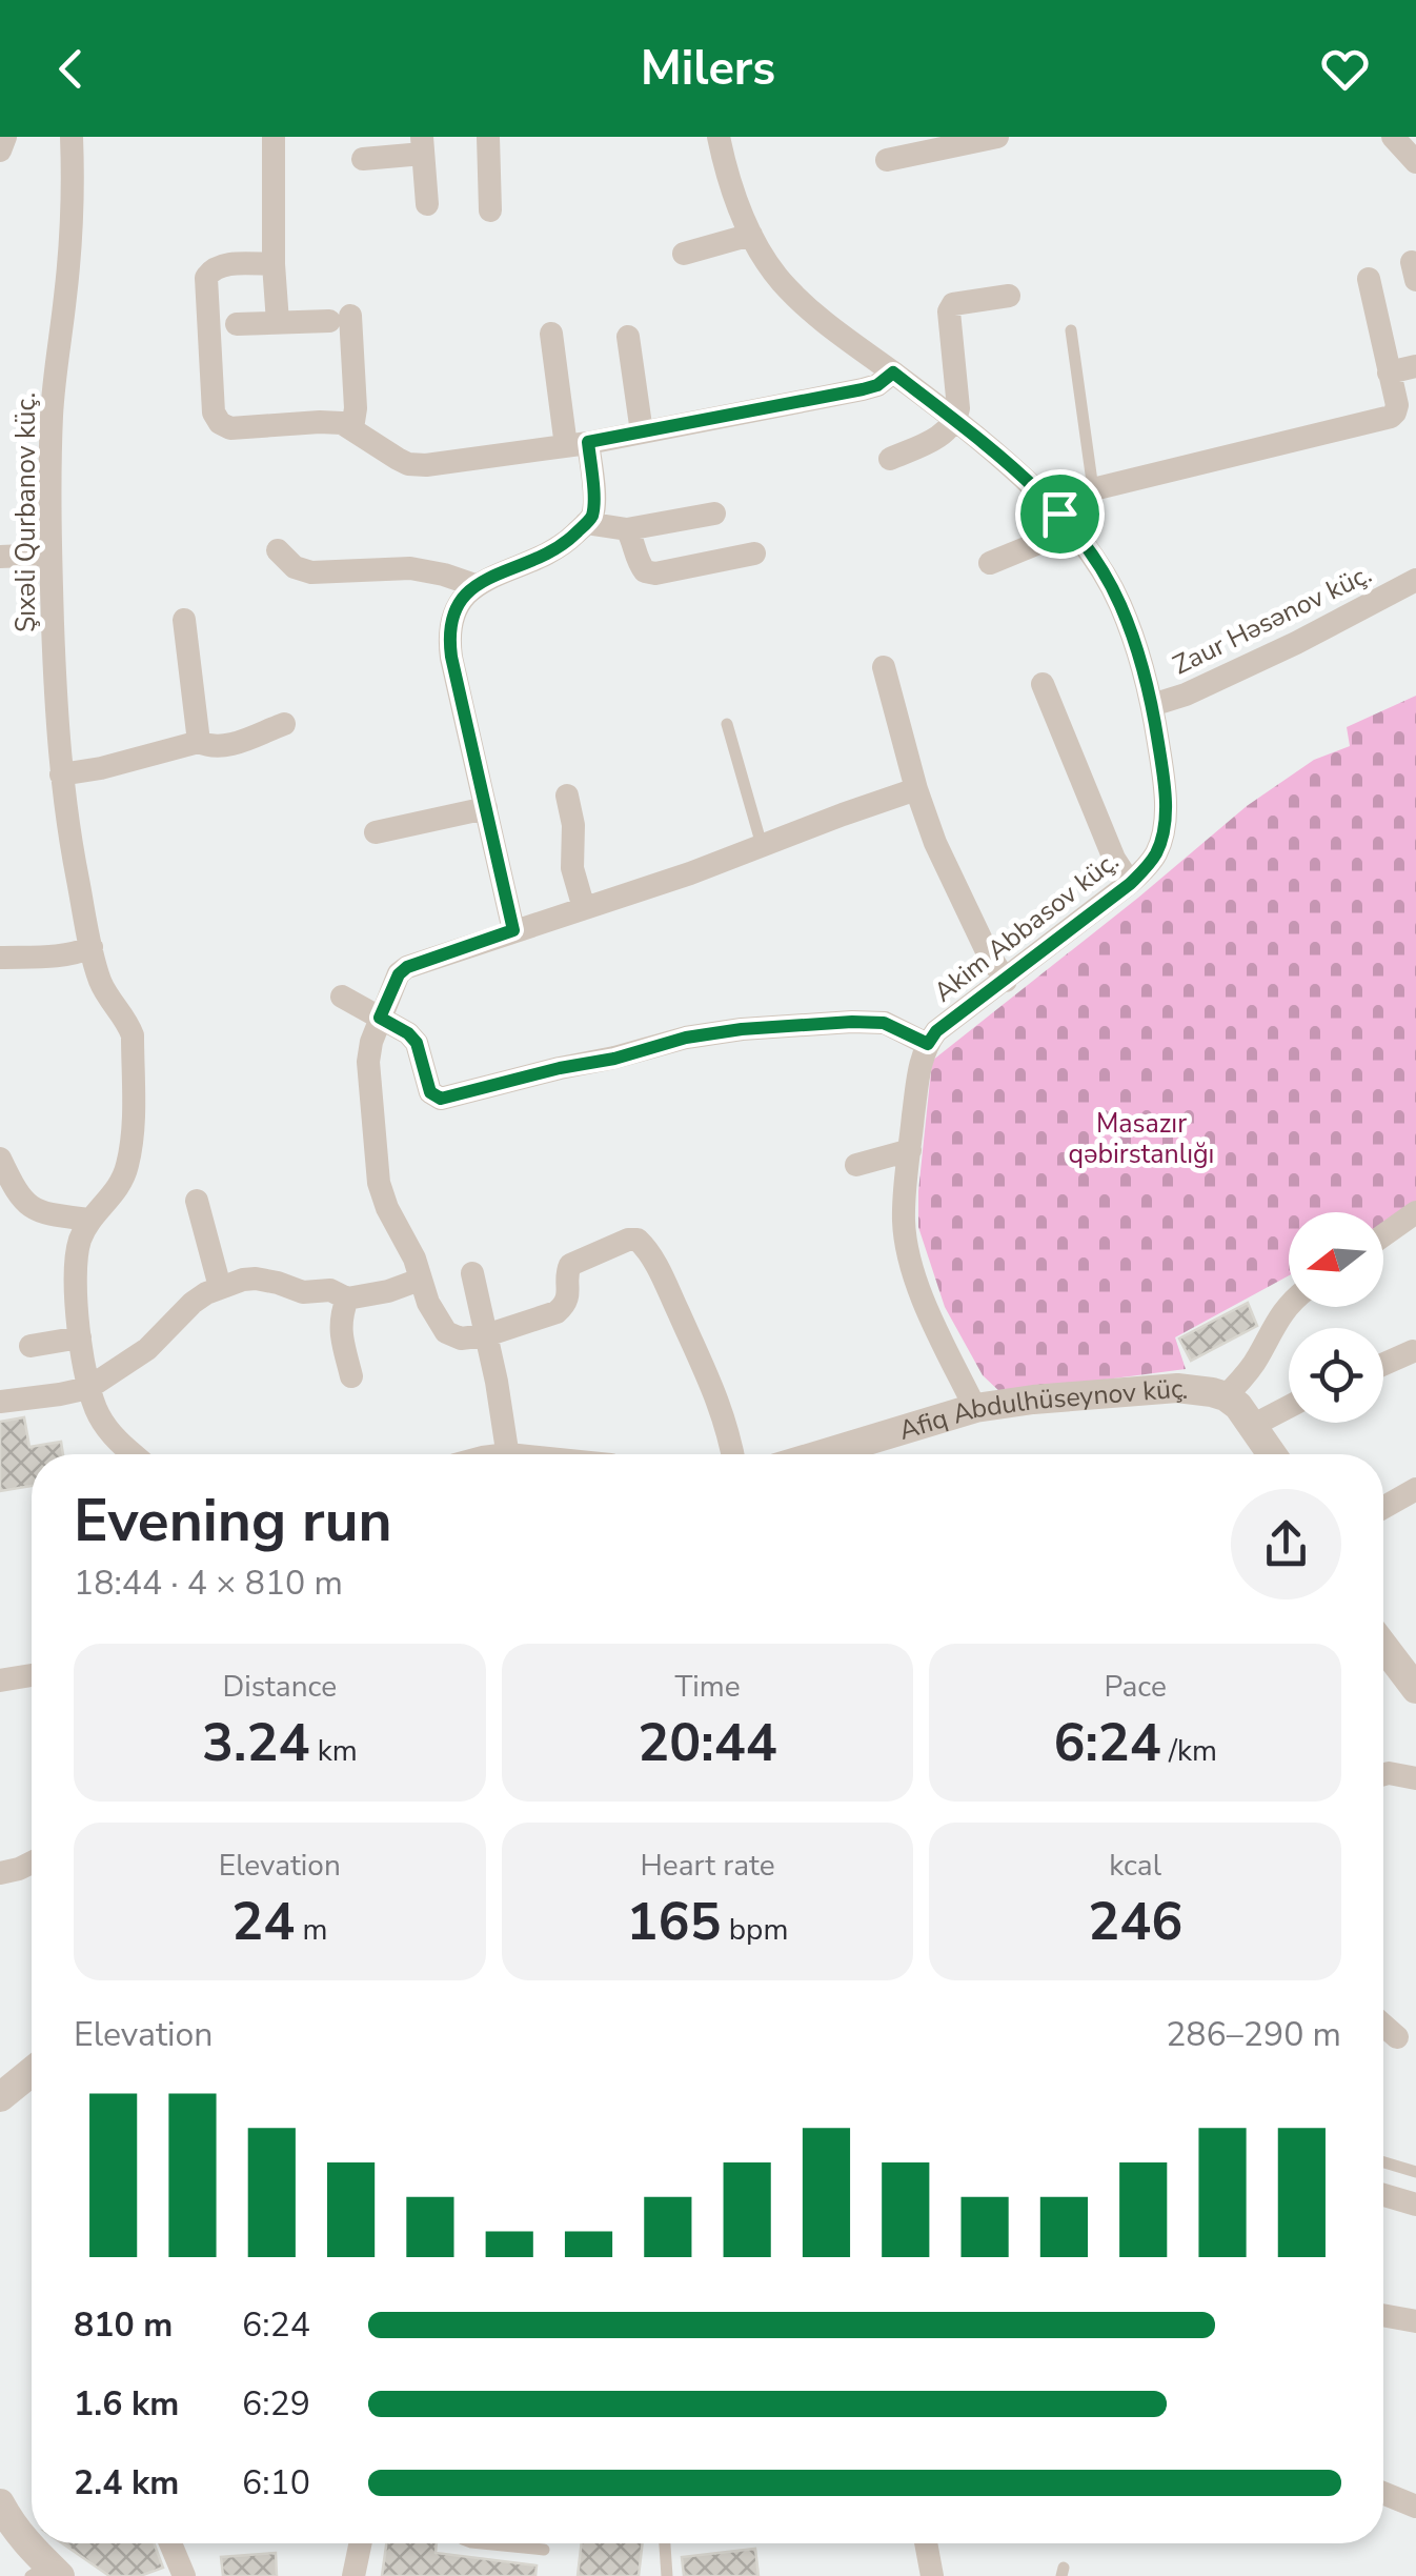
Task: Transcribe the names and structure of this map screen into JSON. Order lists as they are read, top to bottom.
{
  "streets": {
    "street": [
      "Şıxəli Qurbanov küç.",
      "Zaur Həsənov küç.",
      "Akim Abbasov küç.",
      "Afiq Abdulhüseynov küç."
    ]
  },
  "crossings": [
    ["Zaur Həsənov küç.", "Akim Abbasov küç."]
  ],
  "parks": ["Masazır qəbirstanlığı"],
  "north": "left",
  "page": {
    "header": "Milers",
    "heading": ["Evening run", "18:44 · 4 × 810 m"],
    "stats": [
      ["Distance", "3.24 km"],
      ["Time", "20:44"],
      ["Pace", "6:24 /km"],
      ["Elevation", "24 m"],
      ["Heart rate", "165 bpm"],
      ["kcal", "246"]
    ],
    "chart": ["Elevation", "286–290 m"],
    "list": [
      {
        "name": "810 m",
        "note": "6:24"
      },
      {
        "name": "1.6 km",
        "note": "6:29"
      },
      {
        "name": "2.4 km",
        "note": "6:10"
      }
    ]
  }
}
